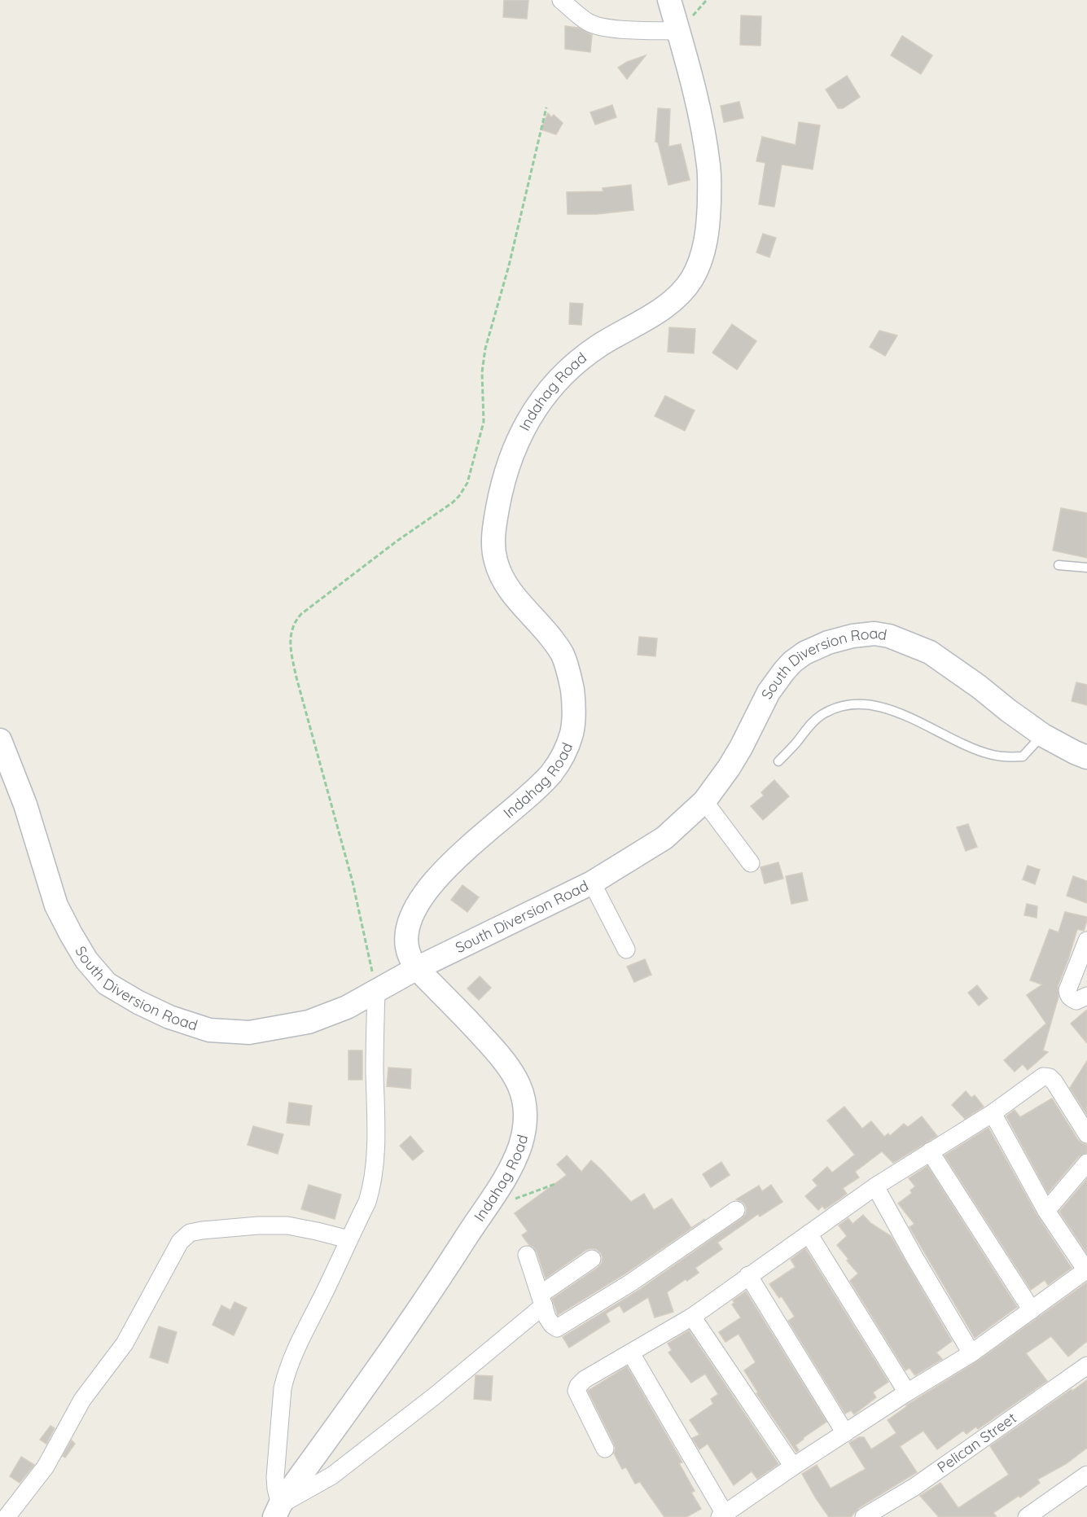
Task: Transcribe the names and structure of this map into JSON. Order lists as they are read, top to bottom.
{
  "streets": {
    "main road": ["Indahag Road", "South Diversion Road"],
    "street": ["Pelican Street"]
  },
  "crossings": [
    ["Indahag Road", "South Diversion Road"]
  ]
}
